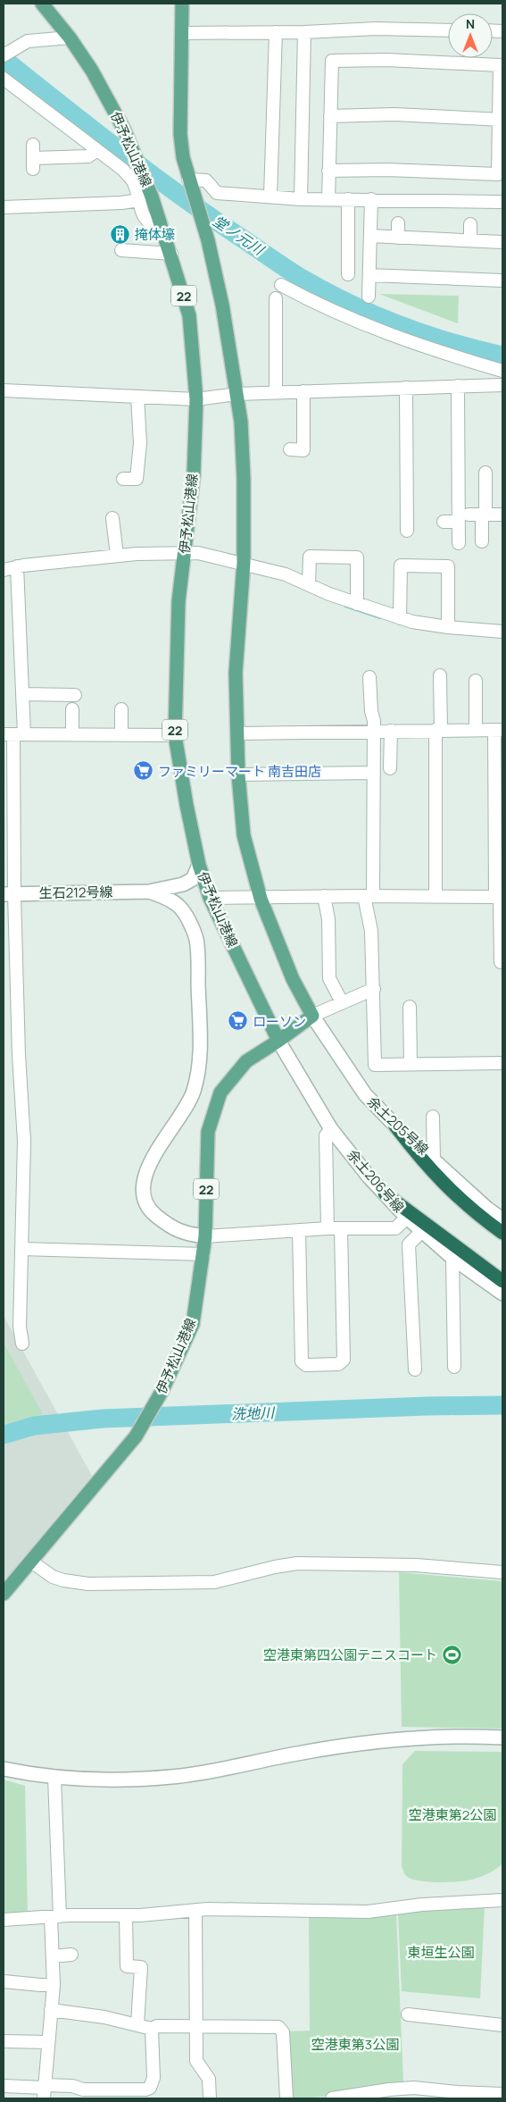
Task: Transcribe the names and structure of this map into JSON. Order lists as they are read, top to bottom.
{
  "streets": {
    "main road": ["伊予松山港線", "22"],
    "street": ["生石212号線", "余土205号線", "余土206号線"]
  },
  "crossings": [
    ["伊予松山港線", "余土205号線"],
    ["伊予松山港線", "余土206号線"]
  ],
  "water": ["堂ノ元川", "洗地川"],
  "parks": ["空港東第2公園", "東垣生公園", "空港東第3公園"],
  "places": {
    "building": ["掩体壕"],
    "supermarket": ["ファミリーマート 南吉田店", "ローソン"],
    "sports": ["空港東第四公園テニスコート"]
  },
  "north": "top"
}
